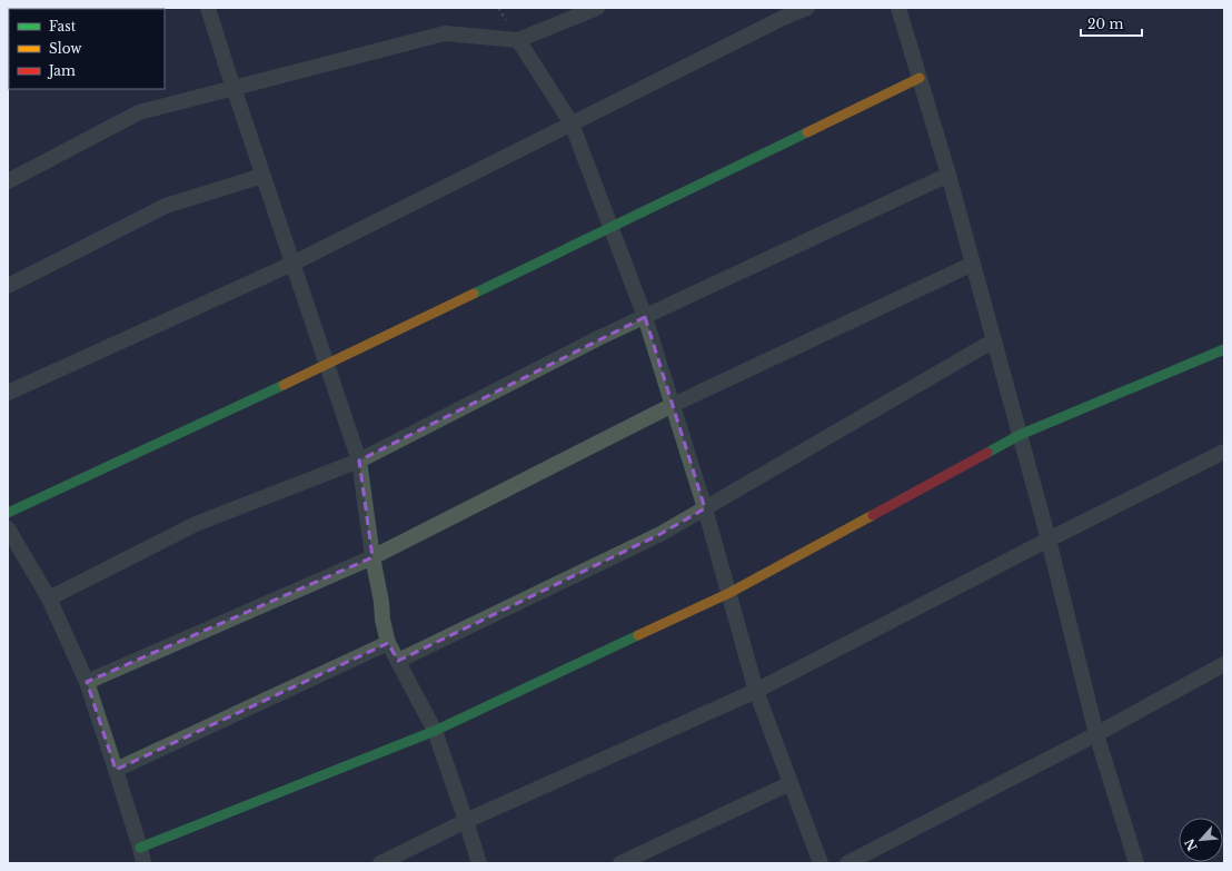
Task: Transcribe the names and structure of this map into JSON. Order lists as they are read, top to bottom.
{
  "legend": ["Fast", "Slow", "Jam"],
  "scale_bar": "20 m",
  "north": "bottom left"
}
